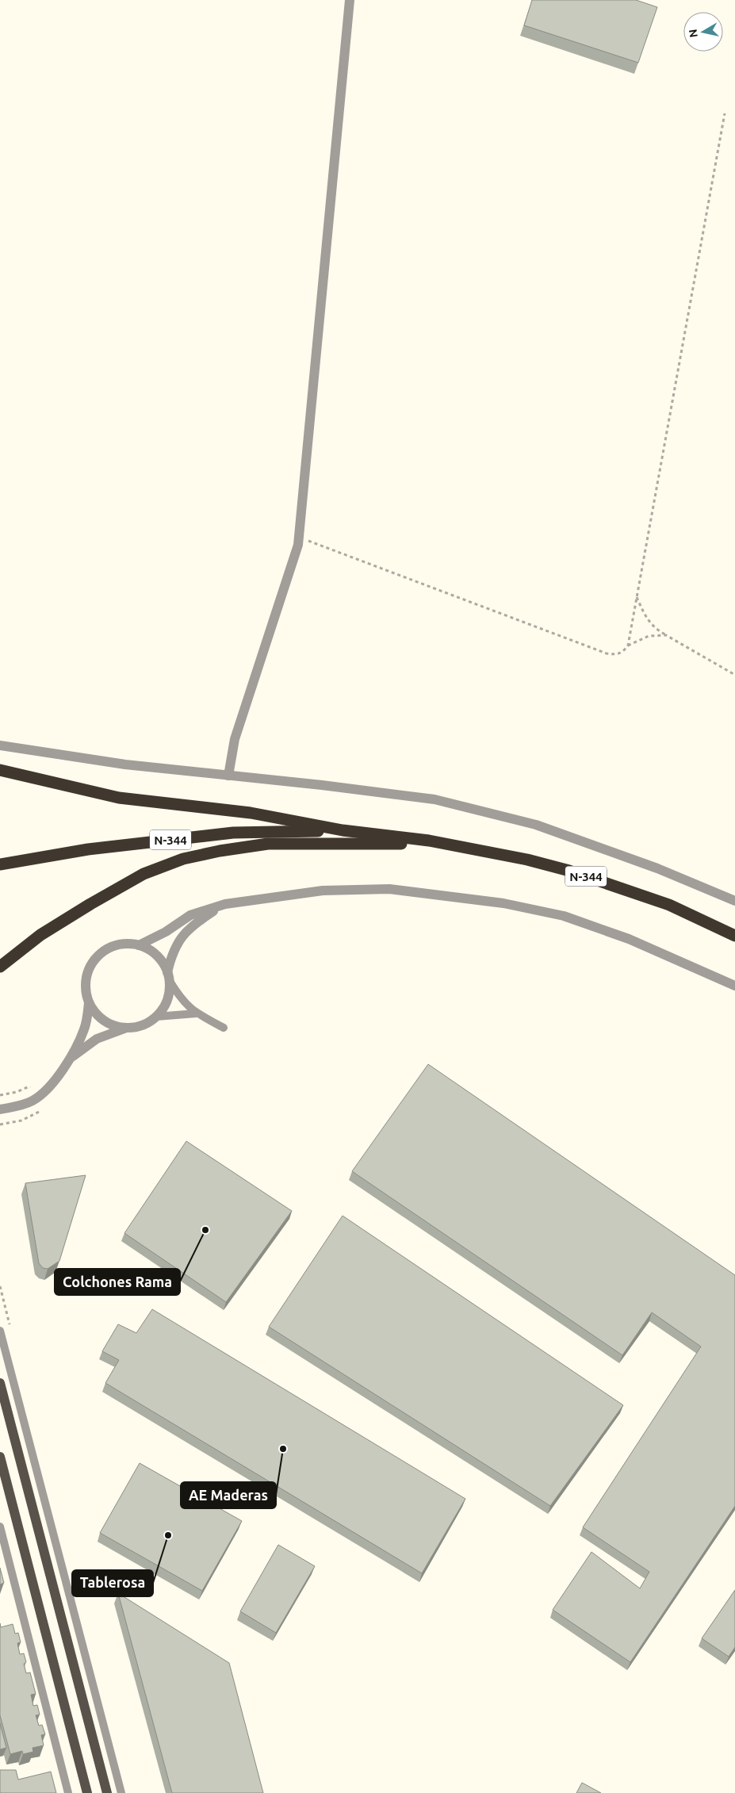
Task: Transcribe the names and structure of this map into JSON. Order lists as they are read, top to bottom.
{
  "streets": {
    "highway": ["N-344"]
  },
  "places": ["Colchones Rama", "AE Maderas", "Tablerosa"],
  "north": "left"
}
